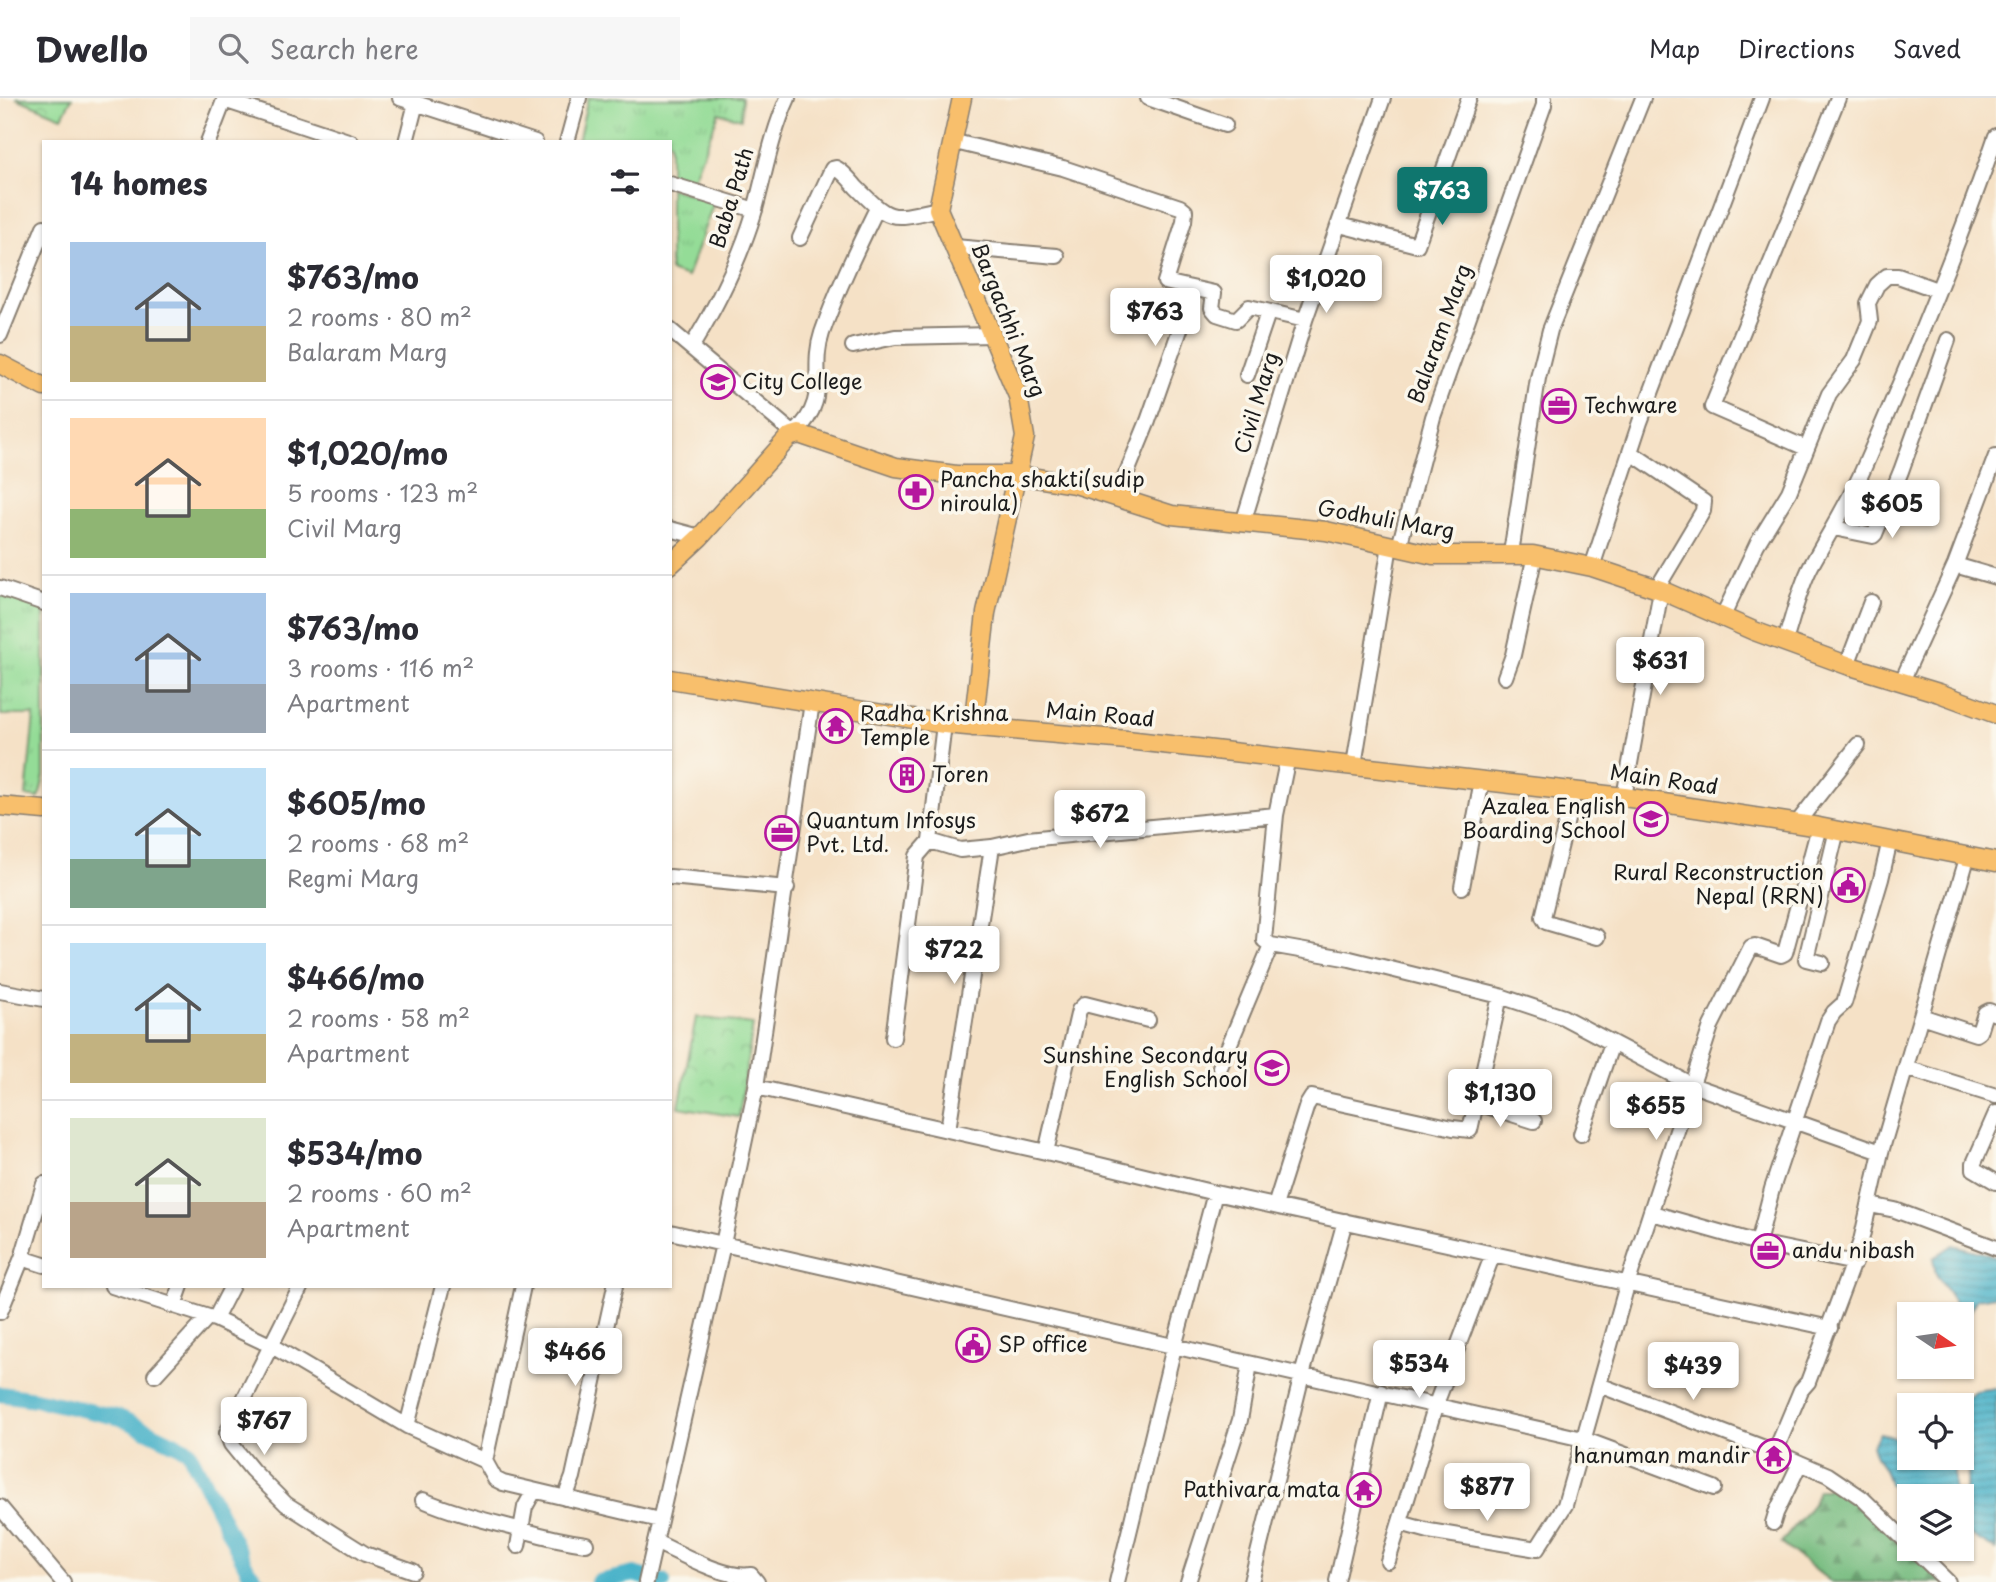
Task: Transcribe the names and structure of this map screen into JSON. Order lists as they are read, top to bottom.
{
  "streets": {
    "main road": ["Bargachhi Marg", "Godhuli Marg", "Main Road"],
    "street": ["Baba Path", "Balaram Marg", "Civil Marg"]
  },
  "crossings": [
    ["Bargachhi Marg", "Godhuli Marg"],
    ["Bargachhi Marg", "Main Road"],
    ["Balaram Marg", "Godhuli Marg"],
    ["Balaram Marg", "Main Road"],
    ["Civil Marg", "Godhuli Marg"]
  ],
  "places": {
    "school or university": ["City College", "Azalea English Boarding School", "Sunshine Secondary English School"],
    "office": ["Techware", "Quantum Infosys Pvt. Ltd.", "andu nibash"],
    "pharmacy": ["Pancha shakti(sudip niroula)"],
    "temple": ["Radha Krishna Temple", "hanuman mandir", "Pathivara mata"],
    "building": ["Toren"],
    "public building": ["Rural Reconstruction Nepal (RRN)", "SP office"]
  },
  "north": "right",
  "page": {
    "header": "Dwello",
    "search": "Search here",
    "nav": ["Map", "Directions", "Saved"],
    "heading": "14 homes",
    "price": [
      "$763",
      "$1,020",
      "$763",
      "$605",
      "$631",
      "$672",
      "$722",
      "$1,130",
      "$655",
      "$466",
      "$534",
      "$439",
      "$767",
      "$877"
    ],
    "list": [
      {
        "name": "$763/mo",
        "note": "2 rooms · 80 m² · Balaram Marg"
      },
      {
        "name": "$1,020/mo",
        "note": "5 rooms · 123 m² · Civil Marg"
      },
      {
        "name": "$763/mo",
        "note": "3 rooms · 116 m² · Apartment"
      },
      {
        "name": "$605/mo",
        "note": "2 rooms · 68 m² · Regmi Marg"
      },
      {
        "name": "$466/mo",
        "note": "2 rooms · 58 m² · Apartment"
      },
      {
        "name": "$534/mo",
        "note": "2 rooms · 60 m² · Apartment"
      }
    ]
  }
}
